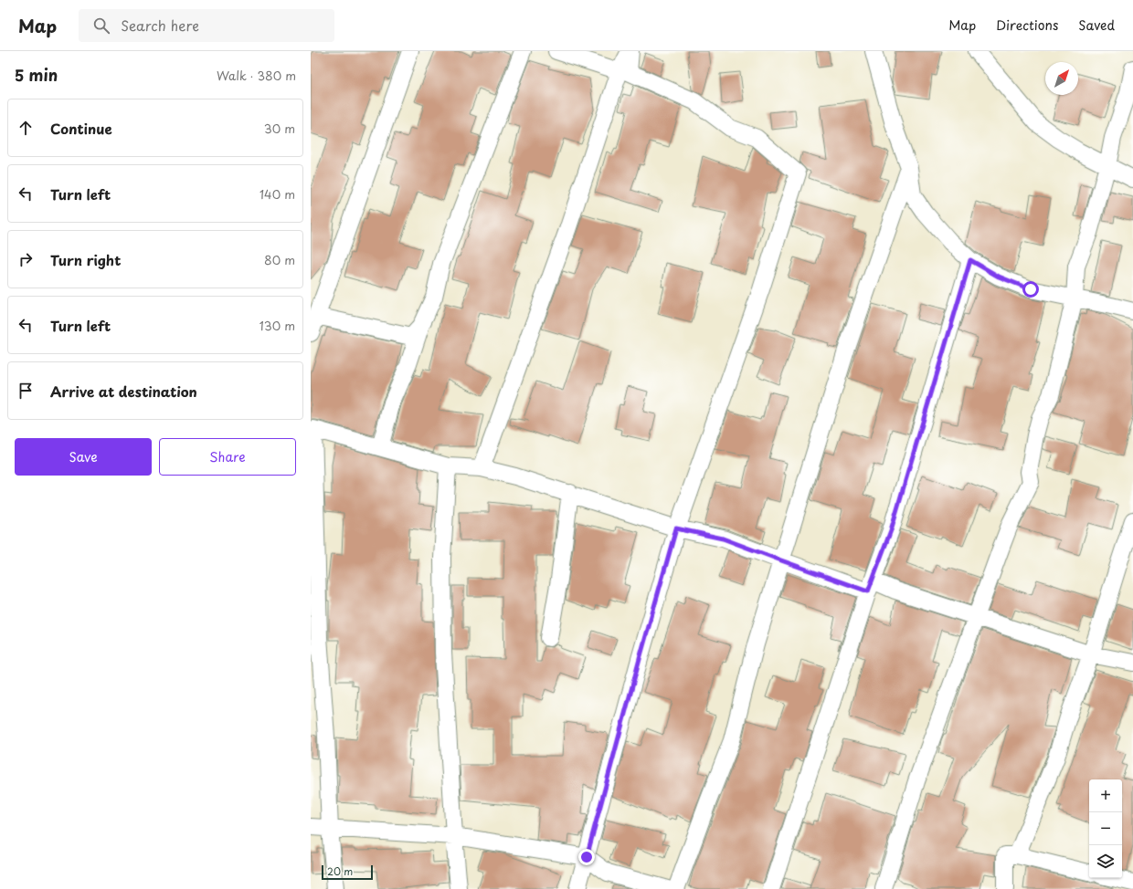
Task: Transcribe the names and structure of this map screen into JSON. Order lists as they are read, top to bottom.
{
  "scale_bar": "20 m",
  "north": "top right",
  "page": {
    "header": "Map",
    "search": "Search here",
    "nav": ["Map", "Directions", "Saved"],
    "heading": ["5 min", "Walk · 380 m"],
    "list": [
      ["Continue", "30 m"],
      ["Turn left", "140 m"],
      ["Turn right", "80 m"],
      ["Turn left", "130 m"],
      "Arrive at destination"
    ],
    "buttons": ["Save", "Share"],
    "map_buttons": ["+", "−"],
    "scale": "20 m"
  }
}
